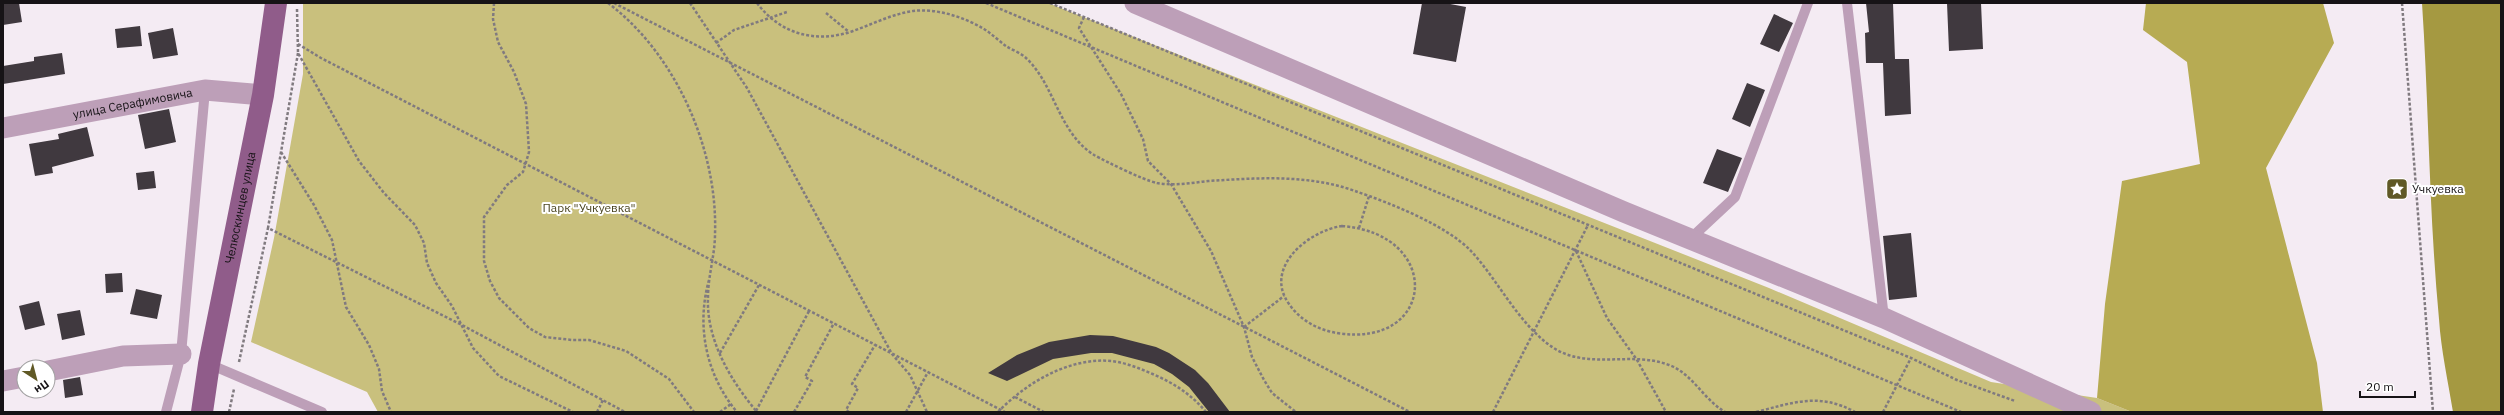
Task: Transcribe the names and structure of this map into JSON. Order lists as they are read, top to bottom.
{
  "streets": {
    "main road": ["Челюскинцев улица"],
    "street": ["улица Серафимовича"]
  },
  "crossings": [
    ["улица Серафимовича", "Челюскинцев улица"]
  ],
  "parks": ["Парк \"Учкуевка\""],
  "places": {
    "place": ["Учкуевка"]
  },
  "scale_bar": "20 m",
  "north": "bottom right"
}
